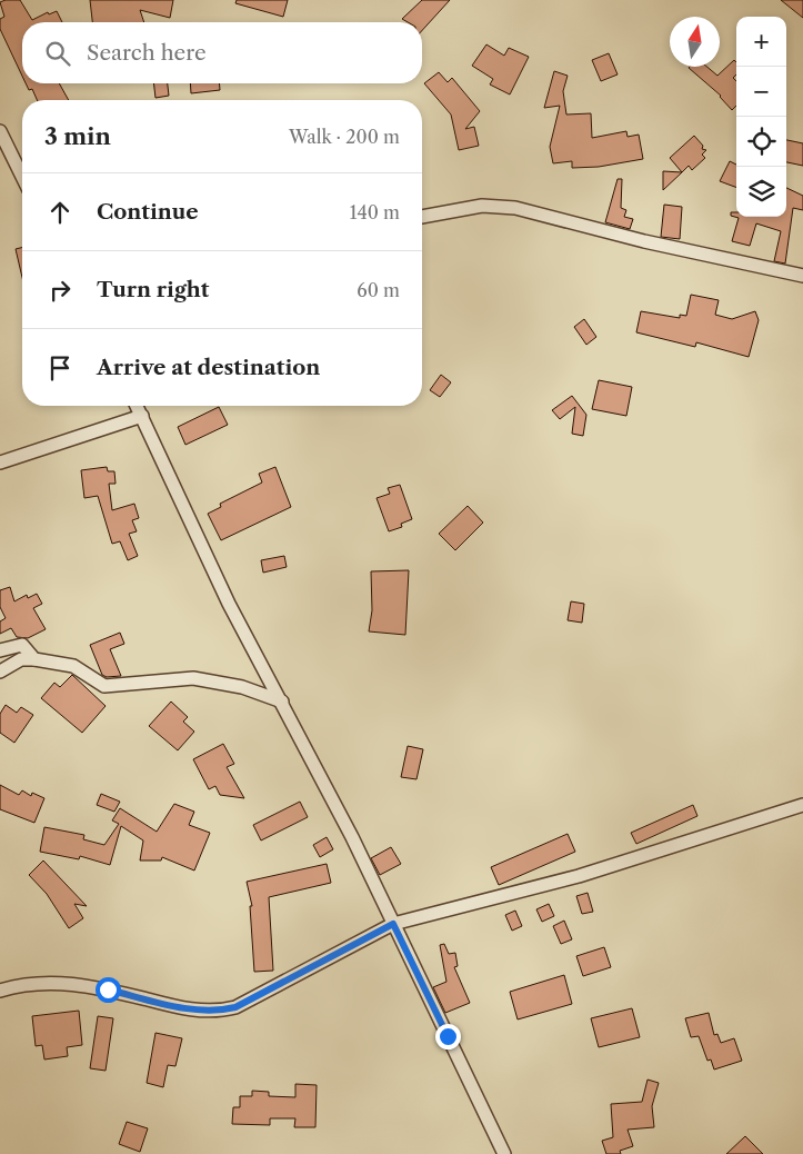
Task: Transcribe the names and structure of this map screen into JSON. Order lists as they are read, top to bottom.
{
  "north": "top",
  "page": {
    "map_buttons": ["+", "−"],
    "search": "Search here",
    "heading": ["3 min", "Walk · 200 m"],
    "list": [
      ["Continue", "140 m"],
      ["Turn right", "60 m"],
      "Arrive at destination"
    ]
  }
}
